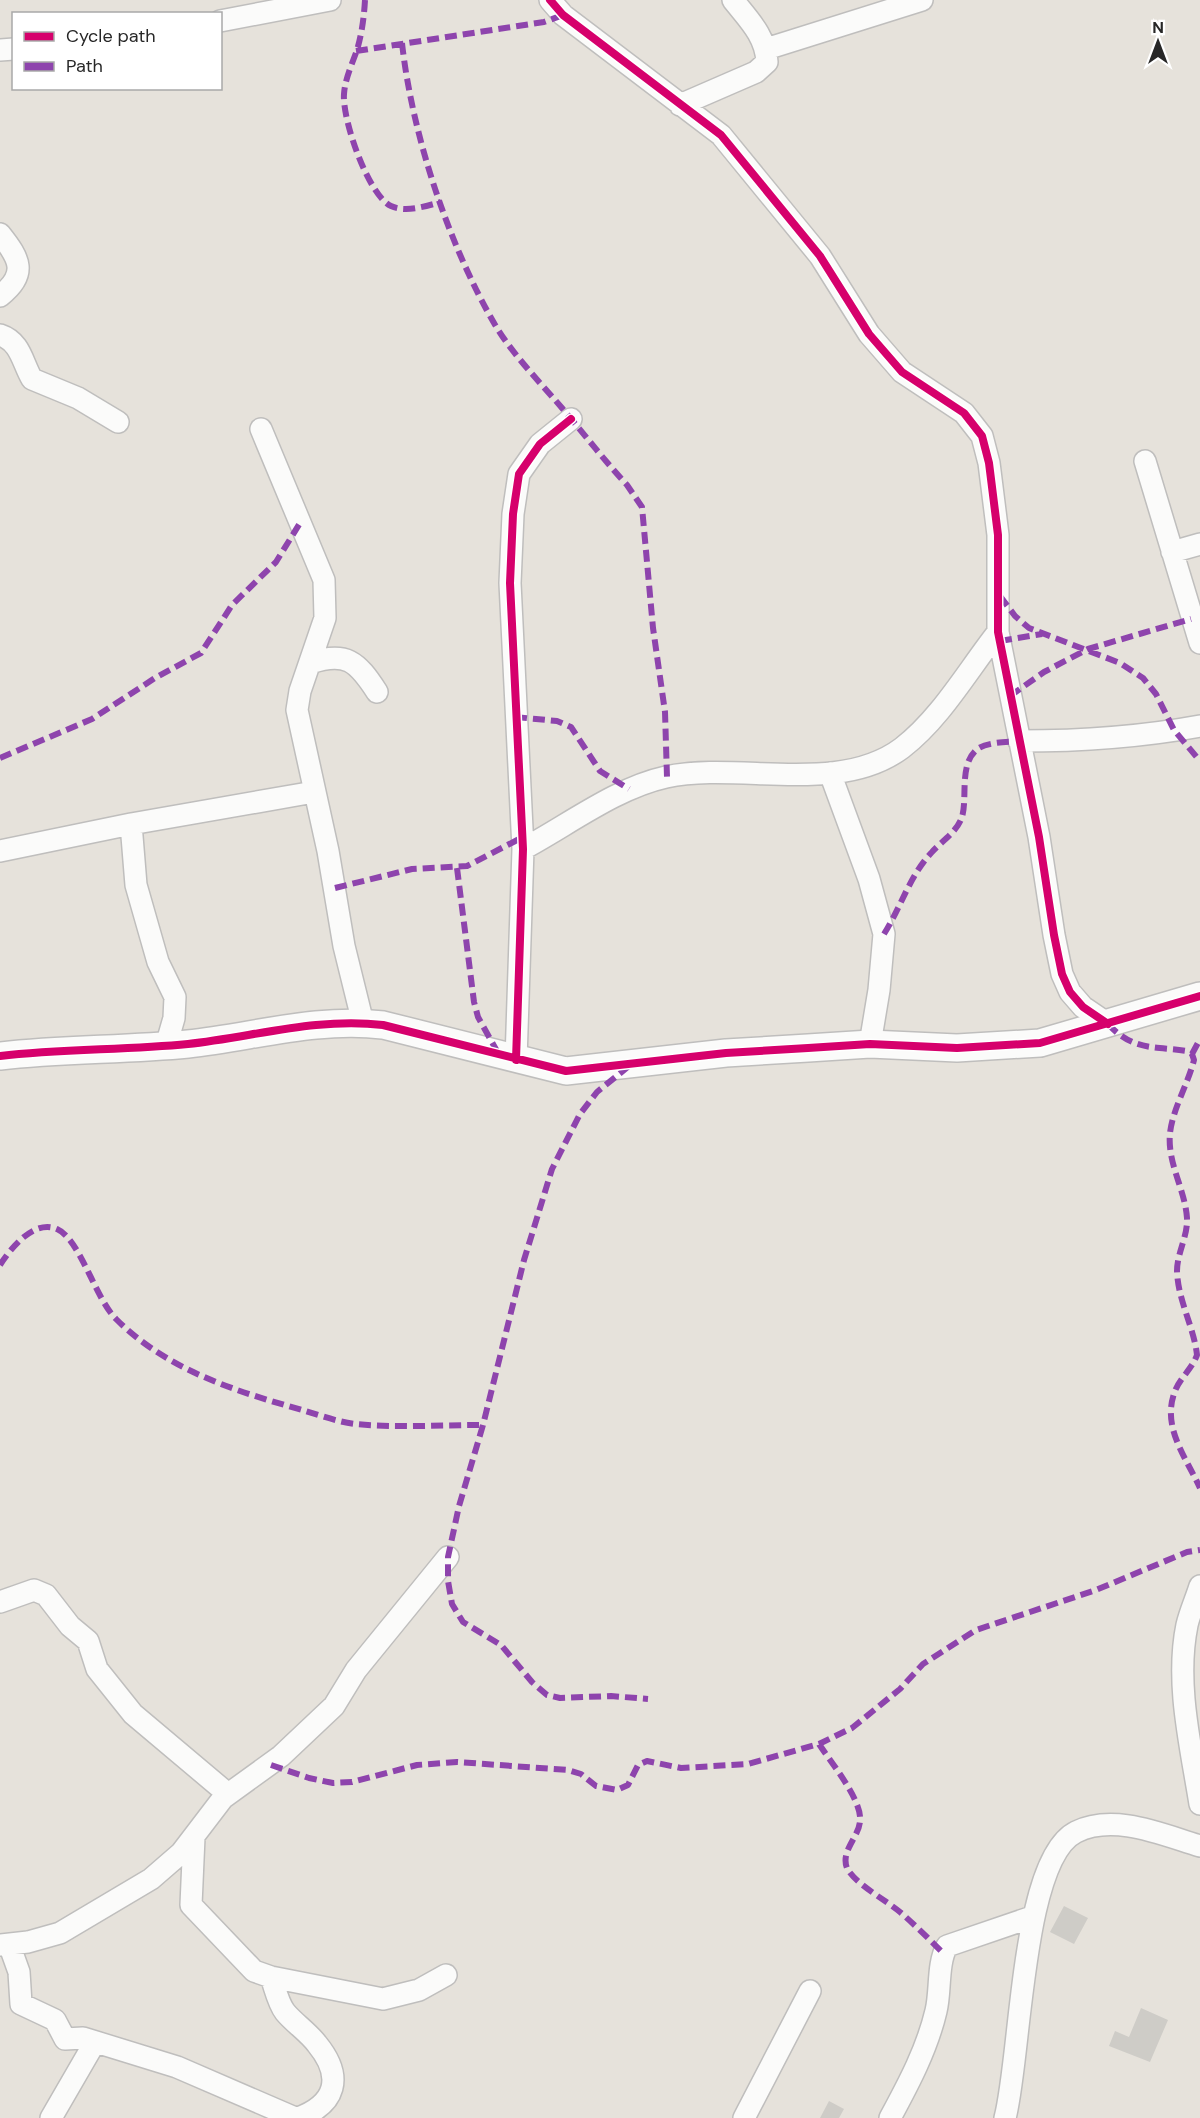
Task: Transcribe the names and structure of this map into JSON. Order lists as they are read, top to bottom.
{
  "legend": ["Cycle path", "Path"],
  "north": "top"
}
